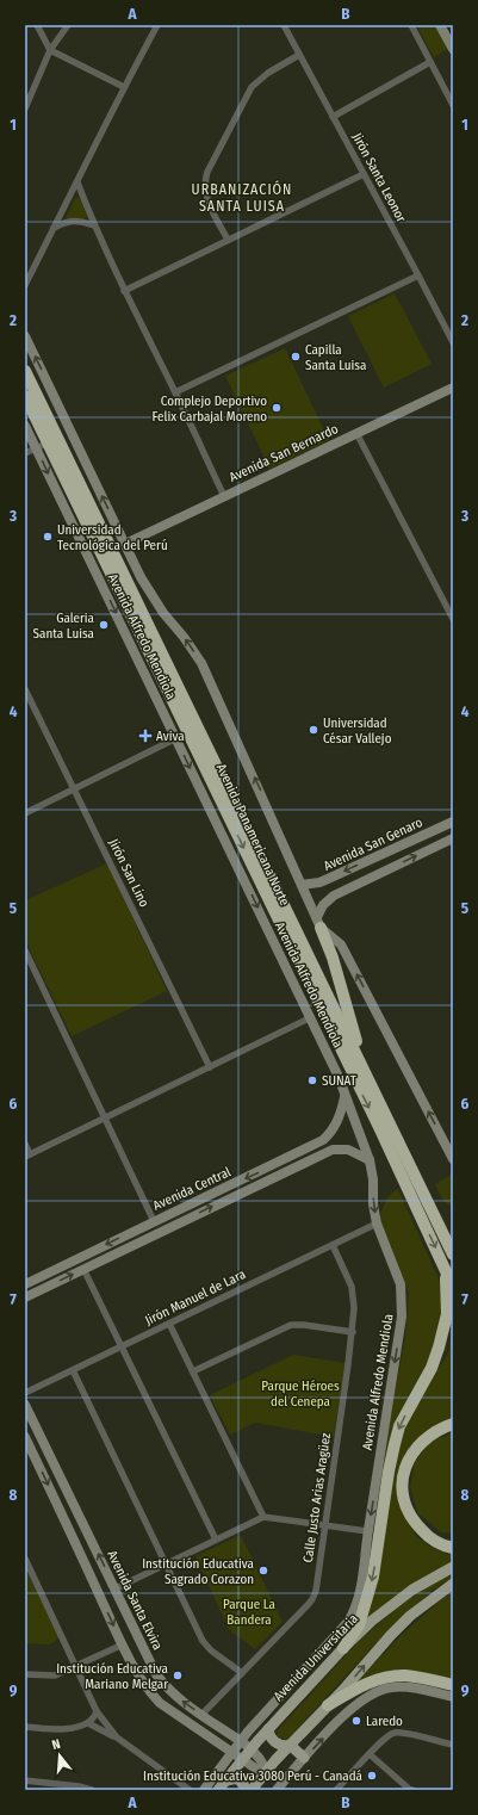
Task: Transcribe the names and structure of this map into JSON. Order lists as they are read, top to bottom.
{
  "streets": {
    "highway": ["Avenida Panamericana Norte"],
    "main road": [
      "Avenida San Bernardo",
      "Avenida Alfredo Mendiola",
      "Avenida San Genaro",
      "Avenida Central",
      "Avenida Santa Elvira",
      "Avenida Universitaria"
    ],
    "street": [
      "Jirón Santa Leonor",
      "Jirón San Lino",
      "Jirón Manuel de Lara",
      "Calle Justo Arias Aragüez"
    ]
  },
  "crossings": [
    ["Avenida San Bernardo", "Avenida Alfredo Mendiola"],
    ["Avenida Alfredo Mendiola", "Avenida San Genaro"],
    ["Avenida Alfredo Mendiola", "Avenida Central"],
    ["Avenida Alfredo Mendiola", "Jirón Manuel de Lara"],
    ["Avenida Alfredo Mendiola", "Avenida Universitaria"],
    ["Jirón Manuel de Lara", "Calle Justo Arias Aragüez"],
    ["Calle Justo Arias Aragüez", "Avenida Santa Elvira"],
    ["Avenida Santa Elvira", "Avenida Universitaria"]
  ],
  "districts": ["URBANIZACIÓN SANTA LUISA"],
  "parks": ["Parque Héroes del Cenepa", "Parque La Bandera"],
  "places": {
    "other": [
      "Capilla Santa Luisa",
      "Complejo Deportivo Felix Carbajal Moreno",
      "Universidad Tecnológica del Perú",
      "Galeria Santa Luisa",
      "Universidad César Vallejo",
      "SUNAT",
      "Institución Educativa Sagrado Corazon",
      "Institución Educativa Mariano Melgar",
      "Laredo",
      "Institución Educativa 3080 Perú - Canadá"
    ],
    "health": ["Aviva"]
  },
  "north": "top",
  "grid": {
    "columns": ["A", "B"],
    "rows": [
      "1",
      "2",
      "3",
      "4",
      "5",
      "6",
      "7",
      "8",
      "9"
    ]
  }
}
